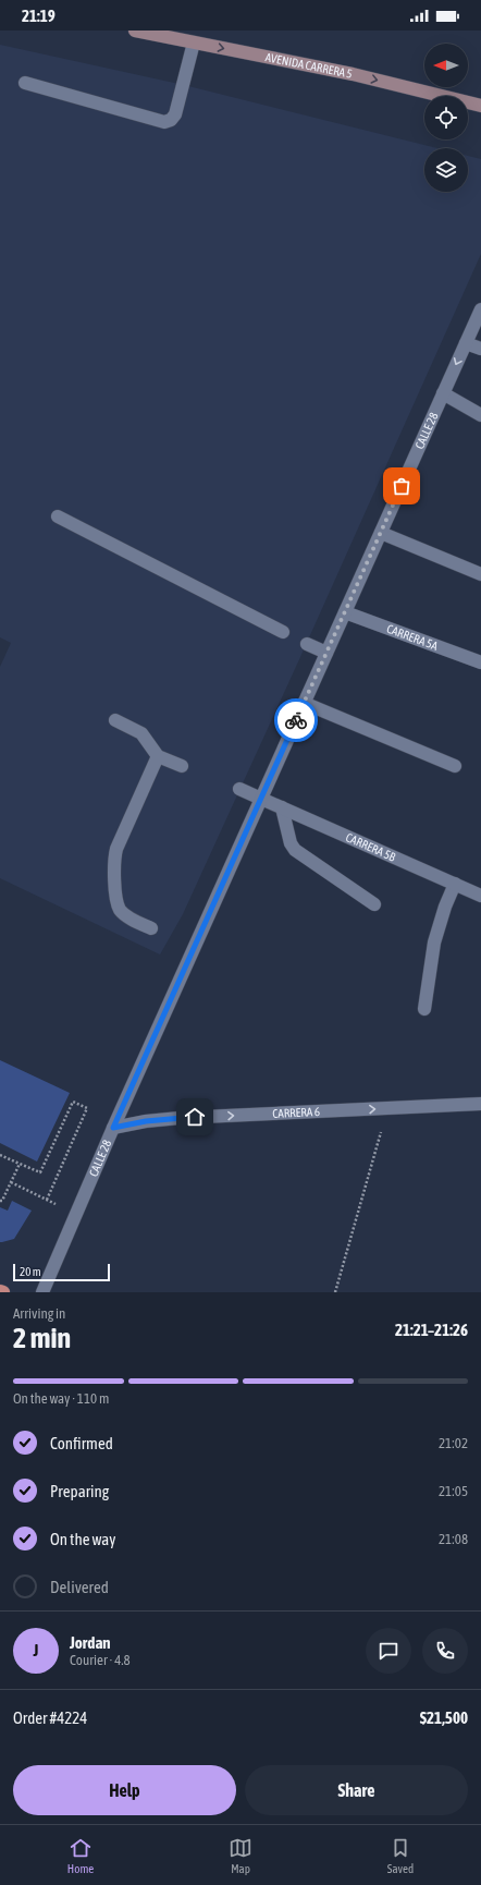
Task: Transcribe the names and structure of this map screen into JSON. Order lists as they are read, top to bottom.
{
  "streets": {
    "main road": ["AVENIDA CARRERA 5"],
    "street": [
      "CALLE 28",
      "CARRERA 5A",
      "CARRERA 5B",
      "CARRERA 6"
    ]
  },
  "crossings": [
    ["CALLE 28", "CARRERA 5A"],
    ["CALLE 28", "CARRERA 5B"],
    ["CALLE 28", "CARRERA 6"]
  ],
  "one_way": ["AVENIDA CARRERA 5", "CARRERA 6"],
  "scale_bar": "20 m",
  "north": "left",
  "page": {
    "status": "21:19",
    "scale": "20 m",
    "heading": ["2 min", "Arriving in", "21:21–21:26"],
    "panel": [
      "Jordan",
      "Courier · 4.8",
      "Order #4224",
      "$21,500"
    ],
    "bar": "On the way · 110 m",
    "list": [
      ["Confirmed", "21:02"],
      ["Preparing", "21:05"],
      ["On the way", "21:08"],
      "Delivered"
    ],
    "round": "J",
    "buttons": ["Help", "Share"],
    "tabs": ["Home", "Map", "Saved"]
  }
}
